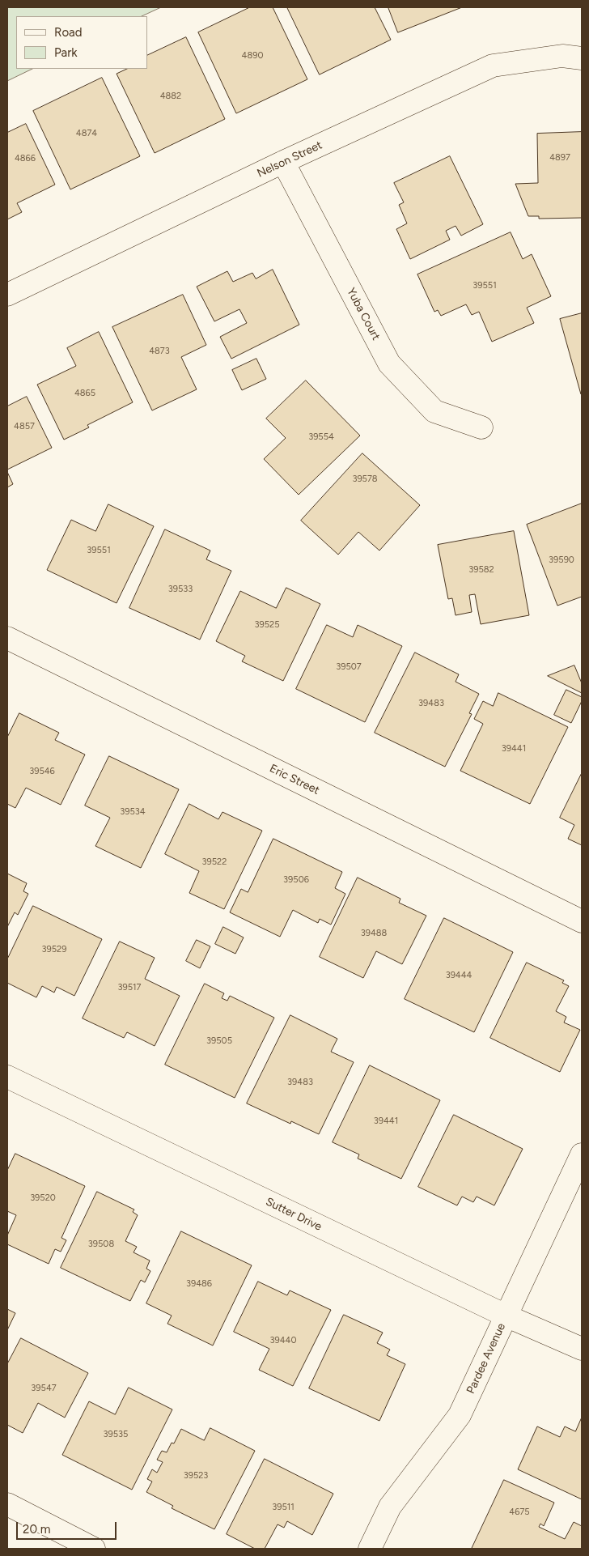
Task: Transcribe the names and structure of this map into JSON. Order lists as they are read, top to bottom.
{
  "streets": {
    "street": [
      "Nelson Street",
      "Yuba Court",
      "Eric Street",
      "Sutter Drive",
      "Pardee Avenue"
    ]
  },
  "crossings": [
    ["Nelson Street", "Yuba Court"],
    ["Sutter Drive", "Pardee Avenue"]
  ],
  "house_numbers": [
    "4890",
    "4882",
    "4874",
    "4897",
    "4866",
    "39551",
    "4873",
    "4865",
    "4857",
    "39554",
    "39578",
    "39551",
    "39590",
    "39582",
    "39533",
    "39525",
    "39507",
    "39483",
    "39441",
    "39546",
    "39534",
    "39522",
    "39506",
    "39488",
    "39529",
    "39444",
    "39517",
    "39505",
    "39483",
    "39441",
    "39520",
    "39508",
    "39486",
    "39440",
    "39547",
    "39535",
    "39523",
    "39511",
    "4675"
  ],
  "legend": ["Road", "Park"],
  "scale_bar": "20 m"
}
